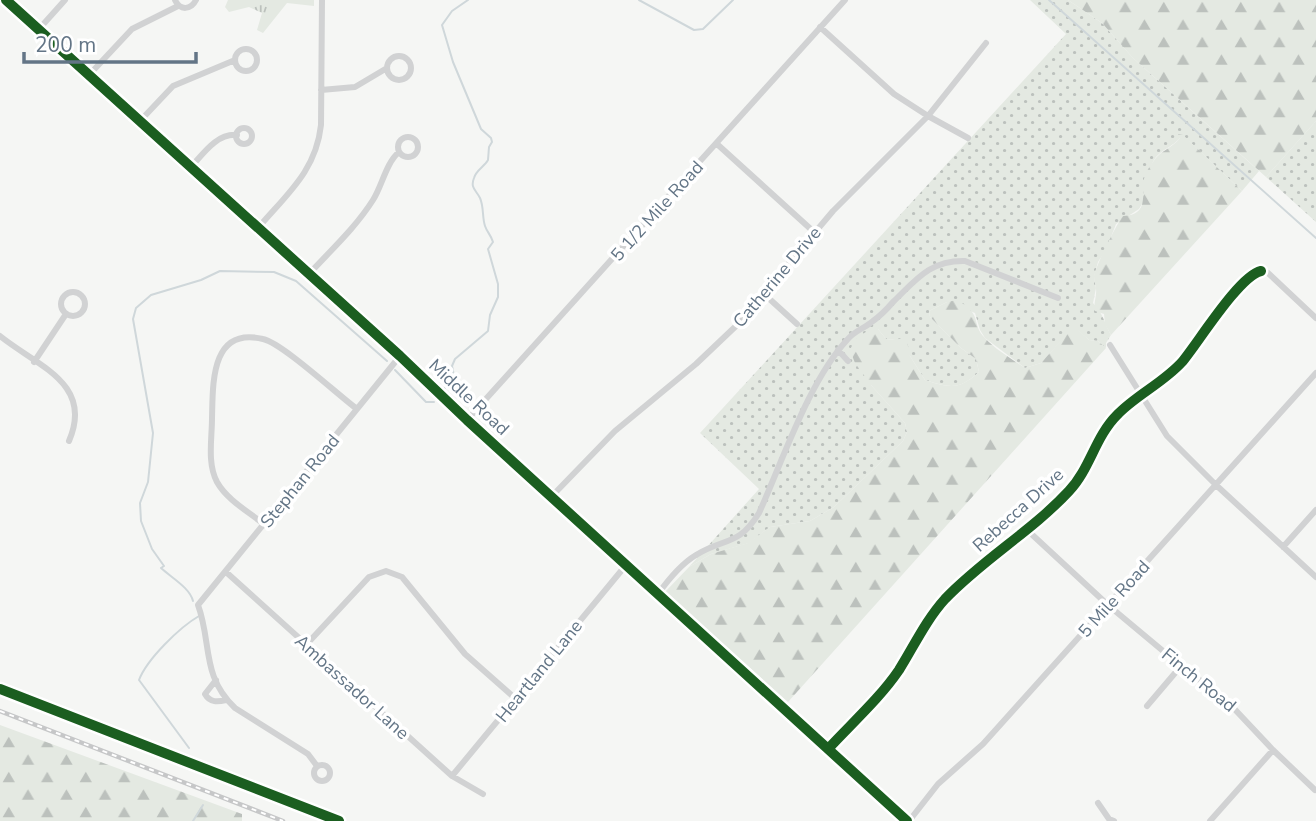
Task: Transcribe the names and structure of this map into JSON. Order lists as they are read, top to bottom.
{
  "streets": {
    "street": [
      "5 1/2 Mile Road",
      "Catherine Drive",
      "Middle Road",
      "Stephan Road",
      "Rebecca Drive",
      "5 Mile Road",
      "Heartland Lane",
      "Finch Road",
      "Ambassador Lane"
    ]
  },
  "crossings": [
    ["5 1/2 Mile Road", "Middle Road"],
    ["Catherine Drive", "Middle Road"],
    ["Middle Road", "Stephan Road"],
    ["Middle Road", "Rebecca Drive"],
    ["Middle Road", "5 Mile Road"],
    ["Middle Road", "Heartland Lane"],
    ["Stephan Road", "Ambassador Lane"],
    ["Rebecca Drive", "Finch Road"],
    ["5 Mile Road", "Finch Road"],
    ["Heartland Lane", "Ambassador Lane"]
  ],
  "scale_bar": "200 m"
}
